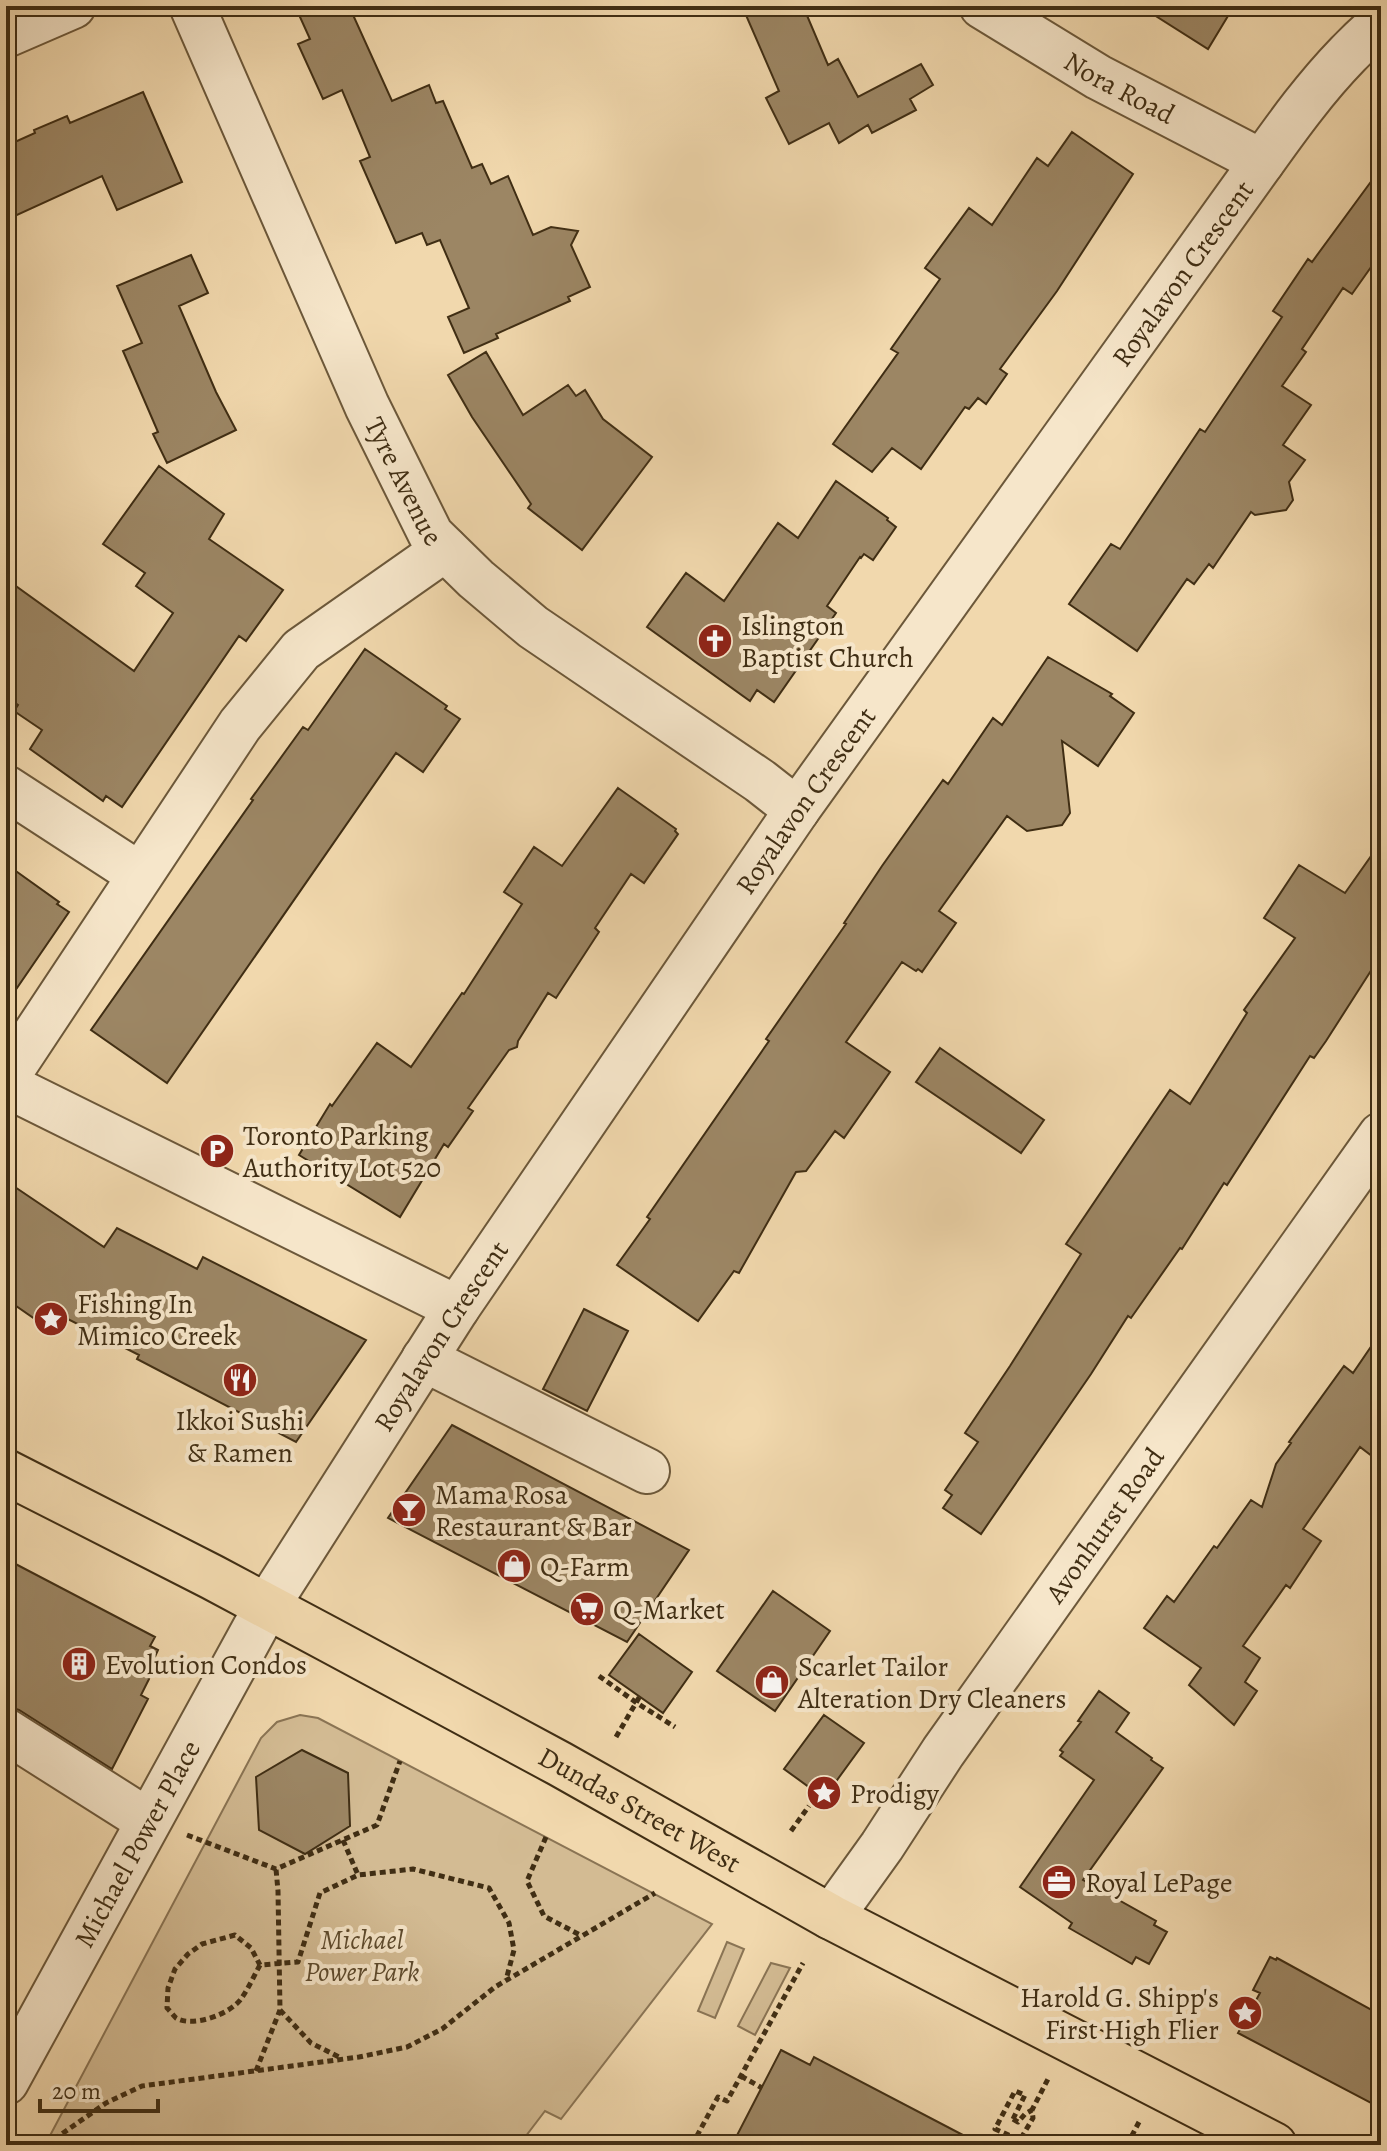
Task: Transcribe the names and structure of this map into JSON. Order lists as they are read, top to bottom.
{
  "streets": {
    "main road": ["Dundas Street West"],
    "street": [
      "Nora Road",
      "Royalavon Crescent",
      "Tyre Avenue",
      "Avonhurst Road",
      "Michael Power Place"
    ]
  },
  "crossings": [
    ["Nora Road", "Royalavon Crescent"],
    ["Royalavon Crescent", "Tyre Avenue"],
    ["Royalavon Crescent", "Dundas Street West"],
    ["Royalavon Crescent", "Michael Power Place"],
    ["Avonhurst Road", "Dundas Street West"],
    ["Dundas Street West", "Michael Power Place"]
  ],
  "parks": ["Michael Power Park"],
  "places": {
    "church": ["Islington Baptist Church"],
    "parking": ["Toronto Parking Authority Lot 520"],
    "place": ["Fishing In Mimico Creek", "Prodigy", "Harold G. Shipp's First High Flier"],
    "restaurant": ["Ikkoi Sushi & Ramen"],
    "bar": ["Mama Rosa Restaurant & Bar"],
    "shop": ["Q-Farm", "Scarlet Tailor Alteration Dry Cleaners"],
    "supermarket": ["Q-Market"],
    "building": ["Evolution Condos"],
    "office": ["Royal LePage"]
  },
  "scale_bar": "20 m"
}
